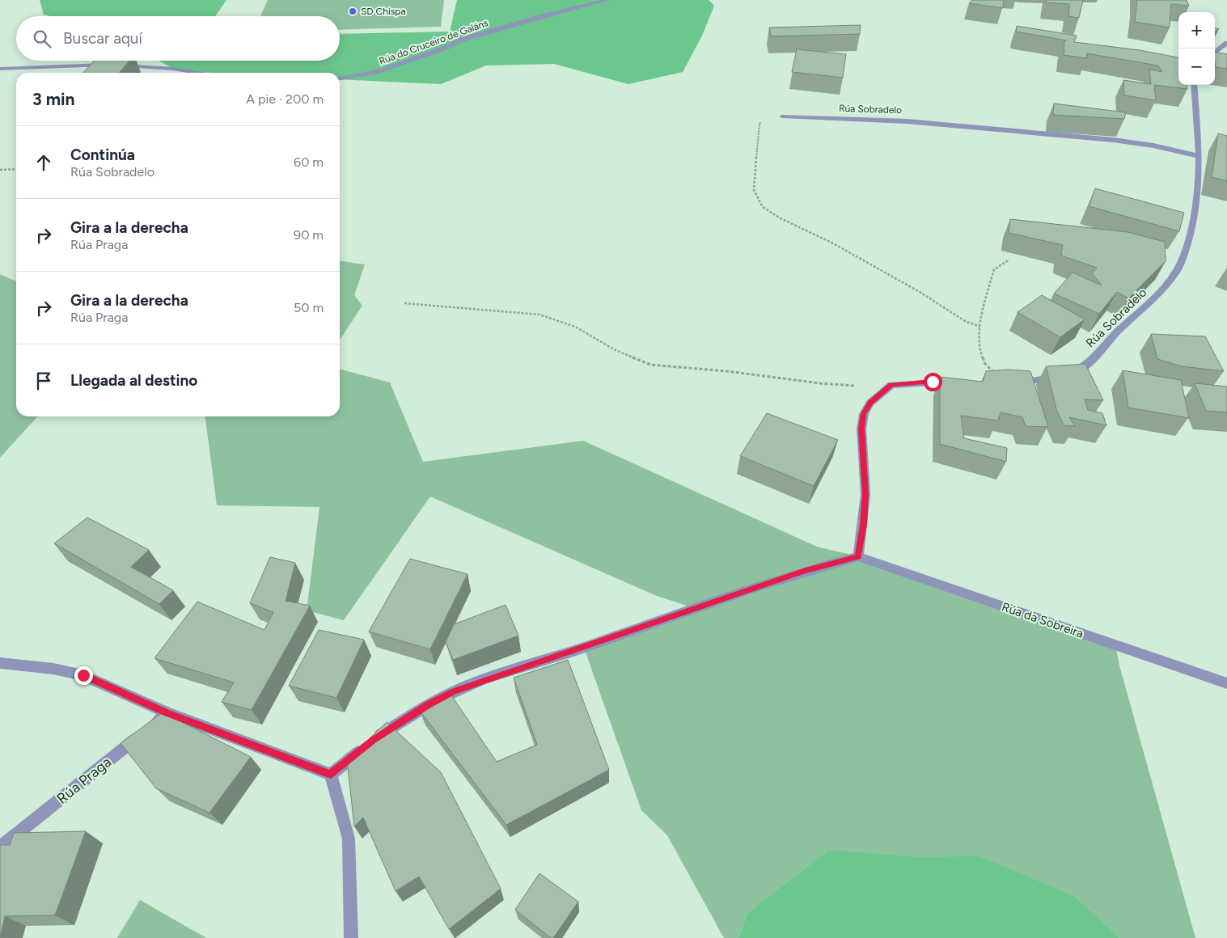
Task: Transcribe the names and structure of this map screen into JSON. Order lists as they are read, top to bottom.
{
  "streets": {
    "street": [
      "Rúa do Cruceiro de Galáns",
      "Rúa Sobradelo",
      "Rúa da Sobreira",
      "Rúa Praga"
    ]
  },
  "places": ["SD Chispa"],
  "page": {
    "map_buttons": ["+", "−"],
    "search": "Buscar aquí",
    "heading": ["3 min", "A pie · 200 m"],
    "list": [
      ["Continúa", "Rúa Sobradelo", "60 m"],
      ["Gira a la derecha", "Rúa Praga", "90 m"],
      ["Gira a la derecha", "Rúa Praga", "50 m"],
      "Llegada al destino"
    ]
  }
}
